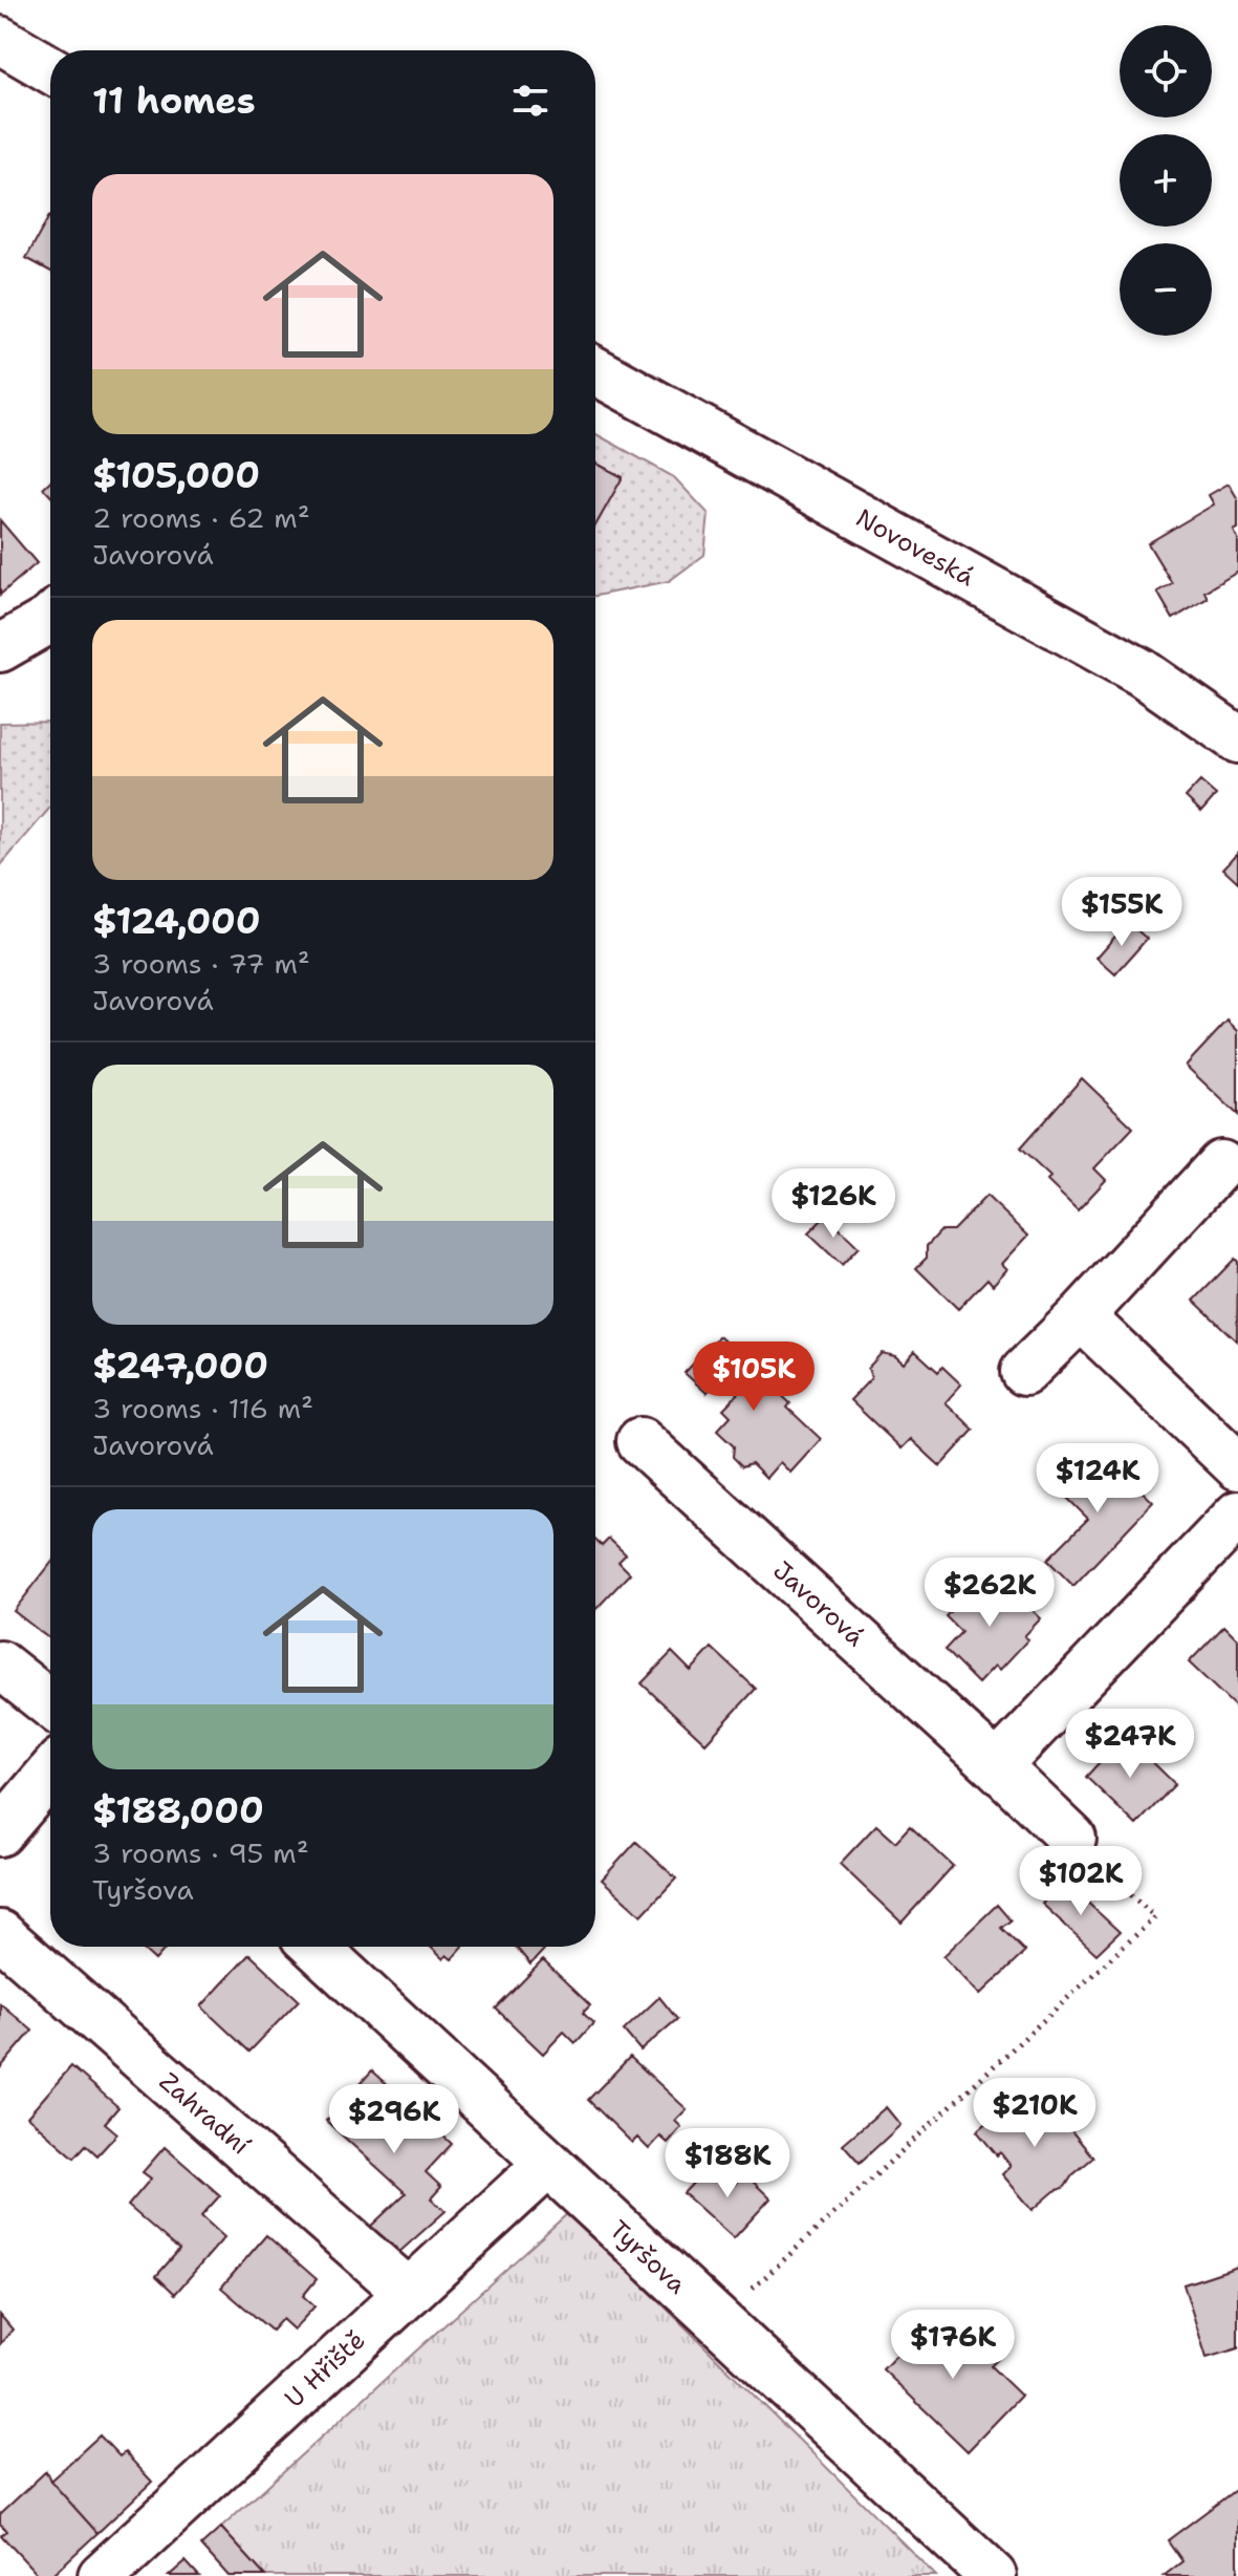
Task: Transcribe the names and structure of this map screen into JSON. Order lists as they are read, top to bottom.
{
  "streets": {
    "street": [
      "Novoveská",
      "Javorová",
      "Zahradní",
      "Tyršova",
      "U Hřiště"
    ]
  },
  "crossings": [
    ["Zahradní", "U Hřiště"],
    ["Tyršova", "U Hřiště"]
  ],
  "page": {
    "map_buttons": ["+", "−"],
    "heading": "11 homes",
    "list": [
      {
        "name": "$105,000",
        "note": "2 rooms · 62 m² · Javorová"
      },
      {
        "name": "$124,000",
        "note": "3 rooms · 77 m² · Javorová"
      },
      {
        "name": "$247,000",
        "note": "3 rooms · 116 m² · Javorová"
      },
      {
        "name": "$188,000",
        "note": "3 rooms · 95 m² · Tyršova"
      }
    ],
    "price": [
      "$155K",
      "$126K",
      "$105K",
      "$124K",
      "$262K",
      "$247K",
      "$102K",
      "$210K",
      "$296K",
      "$188K",
      "$176K"
    ]
  }
}
